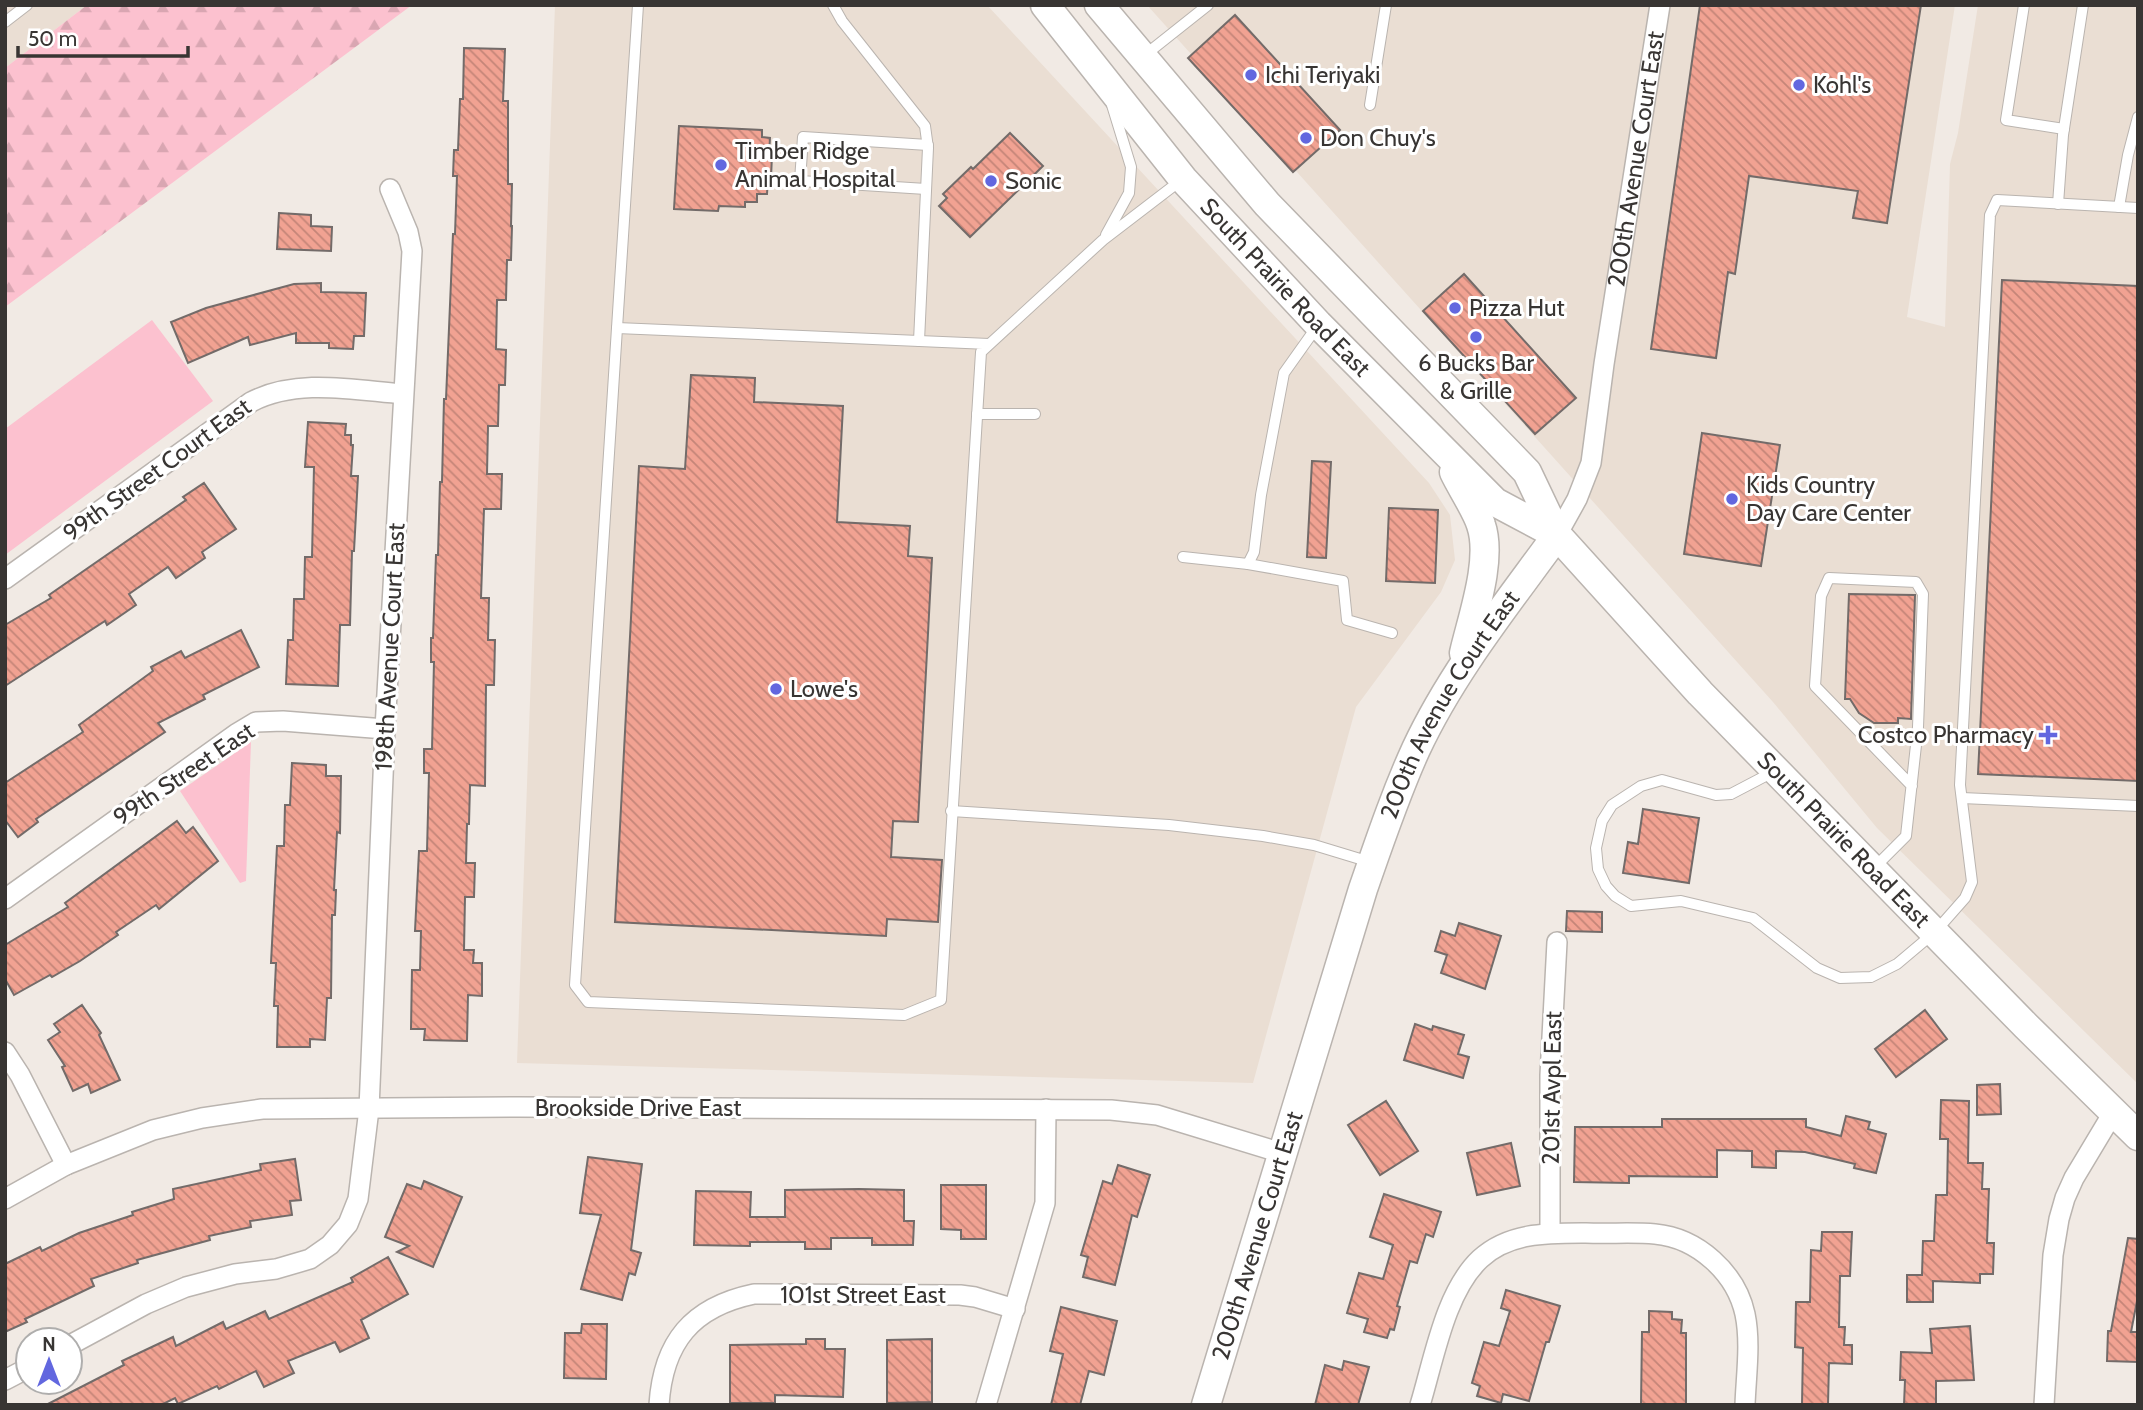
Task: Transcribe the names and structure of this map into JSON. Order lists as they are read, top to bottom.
{
  "streets": {
    "main road": ["200th Avenue Court East", "South Prairie Road East"],
    "street": [
      "99th Street Court East",
      "198th Avenue Court East",
      "99th Street East",
      "201st Avpl East",
      "Brookside Drive East",
      "101st Street East"
    ]
  },
  "crossings": [
    ["200th Avenue Court East", "South Prairie Road East"],
    ["200th Avenue Court East", "Brookside Drive East"],
    ["99th Street Court East", "198th Avenue Court East"],
    ["198th Avenue Court East", "99th Street East"],
    ["198th Avenue Court East", "Brookside Drive East"]
  ],
  "places": {
    "other": [
      "Ichi Teriyaki",
      "Kohl's",
      "Don Chuy's",
      "Timber Ridge Animal Hospital",
      "Sonic",
      "Pizza Hut",
      "6 Bucks Bar & Grille",
      "Kids Country Day Care Center",
      "Lowe's"
    ],
    "health": ["Costco Pharmacy"]
  },
  "scale_bar": "50 m",
  "north": "top"
}
